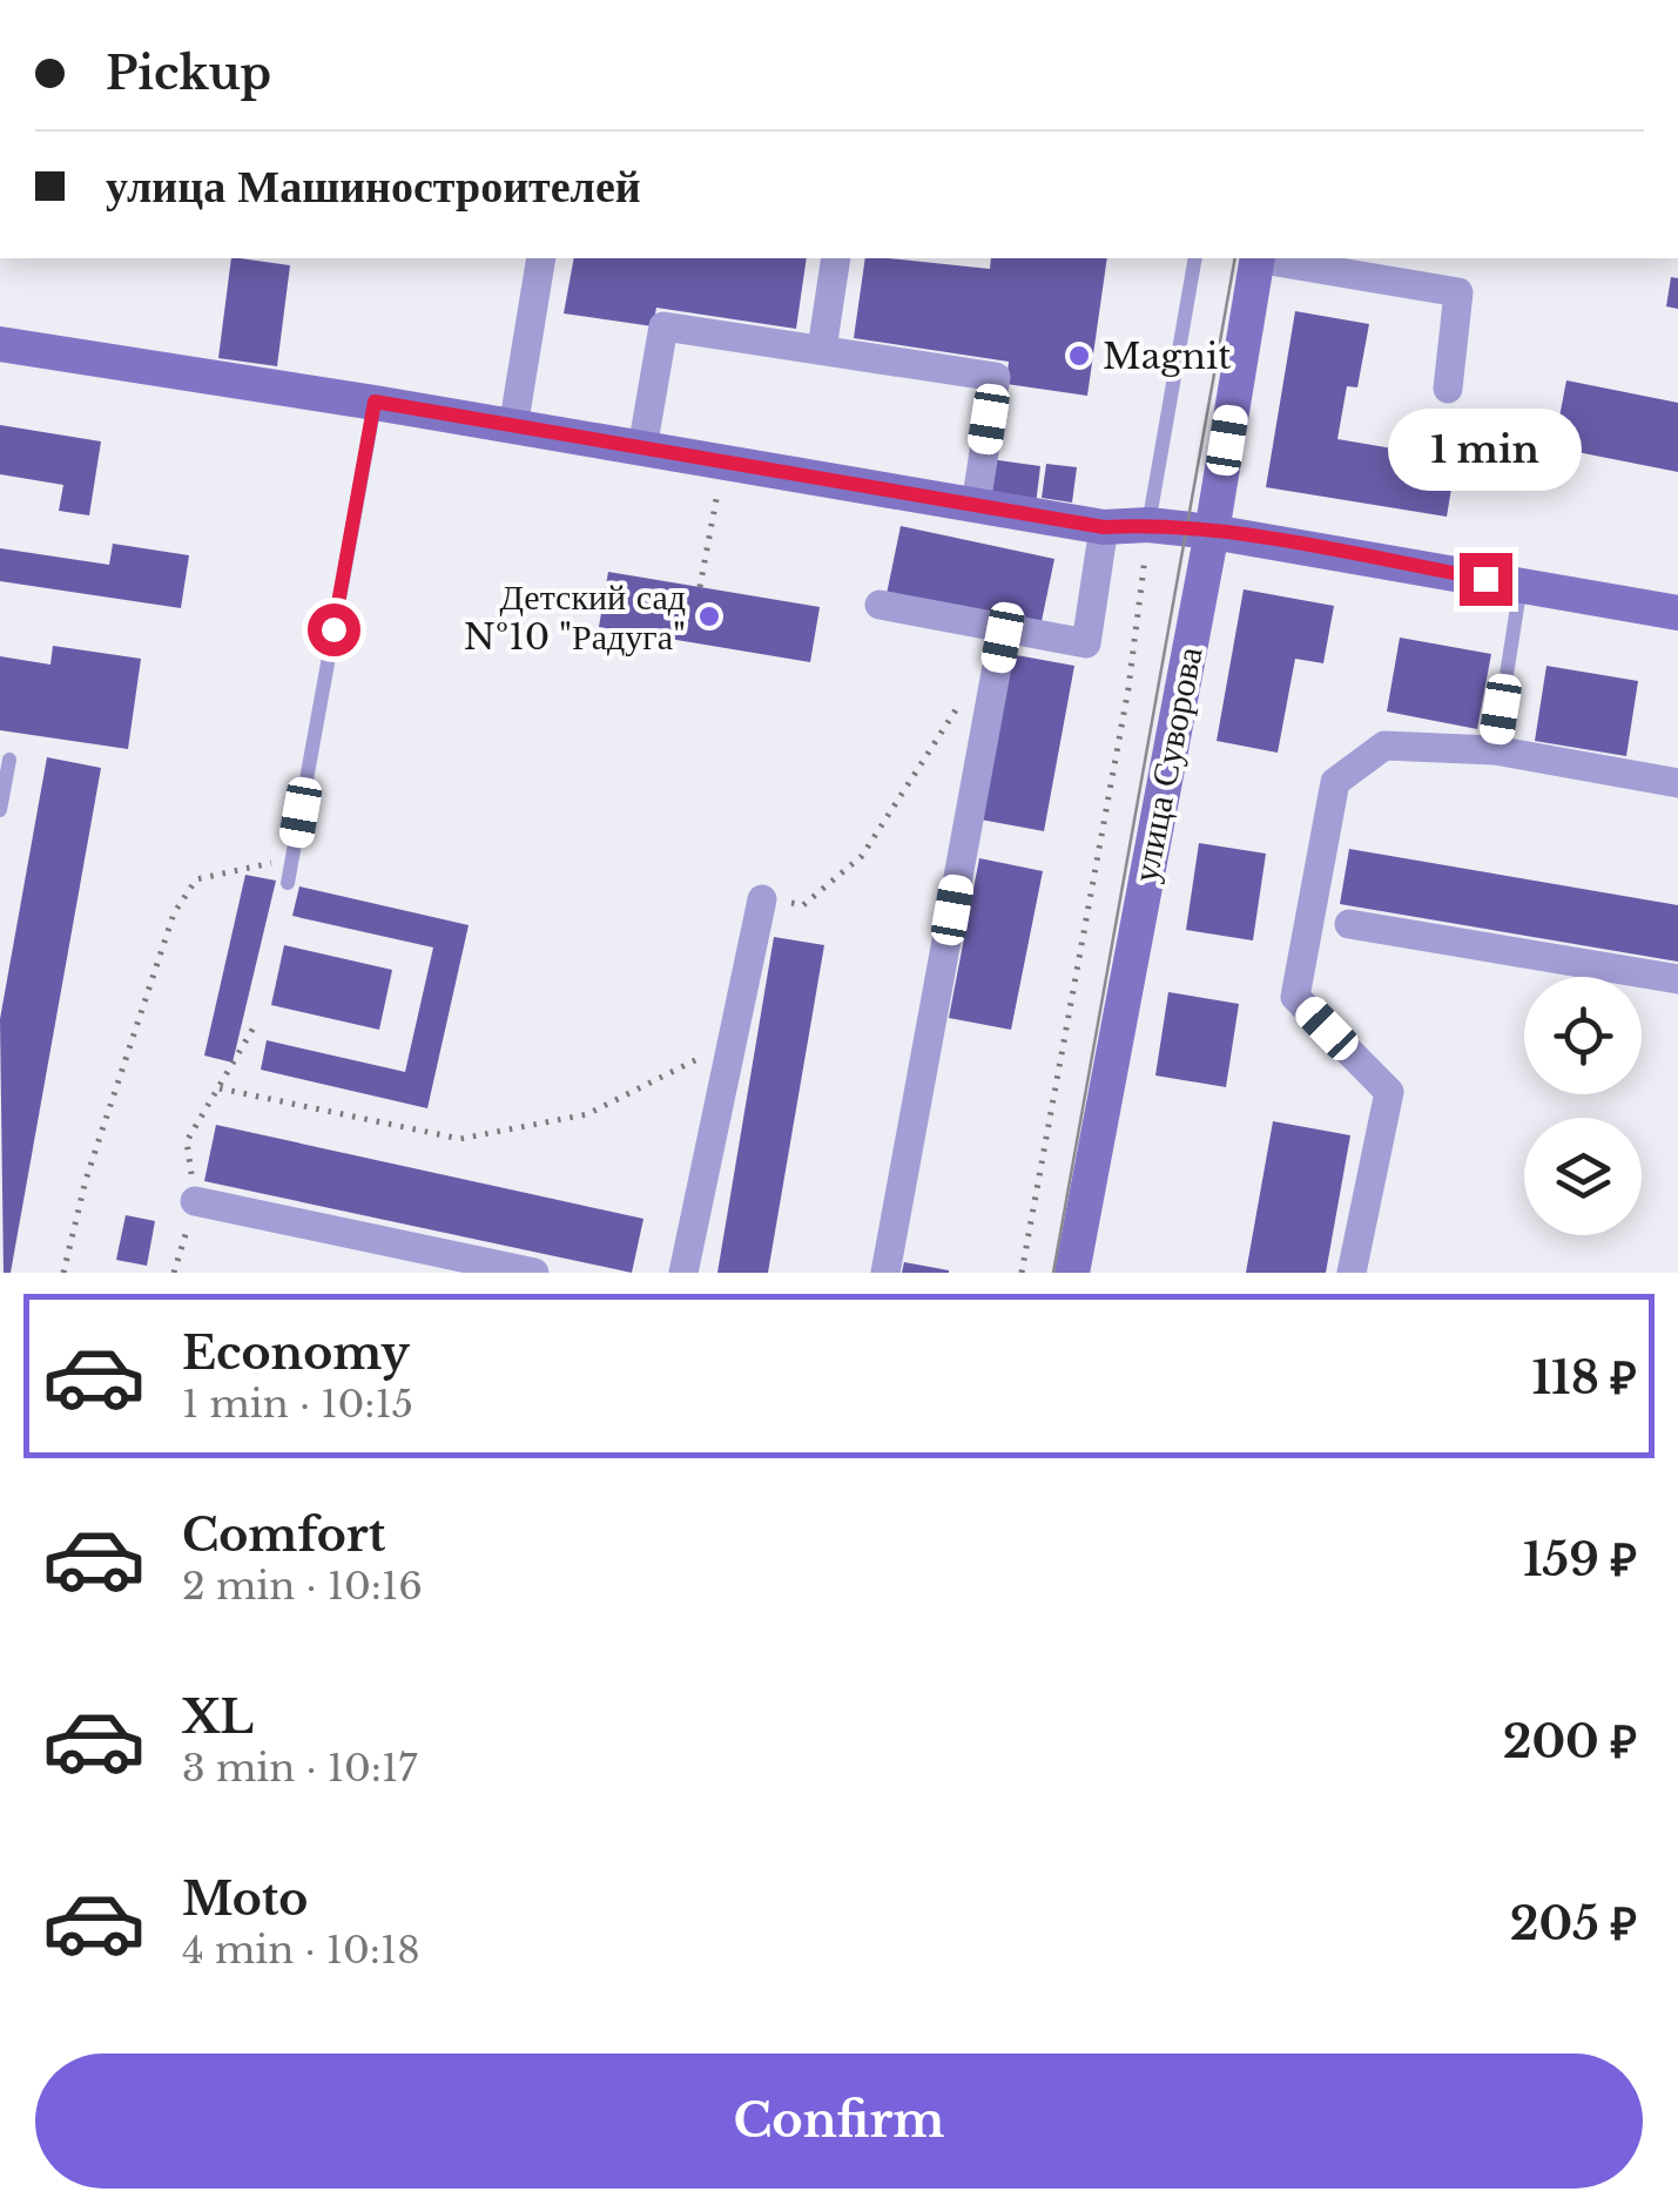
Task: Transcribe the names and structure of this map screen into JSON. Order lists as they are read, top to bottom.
{
  "streets": {
    "street": ["улица Суворова"]
  },
  "places": ["Magnit", "Детский сад №10 \"Радуга\""],
  "page": {
    "banner": ["Pickup", "улица Машиностроителей"],
    "bubble": "1 min",
    "list": [
      {
        "name": "Economy",
        "note": "1 min · 10:15",
        "value": "118 ₽"
      },
      {
        "name": "Comfort",
        "note": "2 min · 10:16",
        "value": "159 ₽"
      },
      {
        "name": "XL",
        "note": "3 min · 10:17",
        "value": "200 ₽"
      },
      {
        "name": "Moto",
        "note": "4 min · 10:18",
        "value": "205 ₽"
      }
    ],
    "buttons": "Confirm"
  }
}
